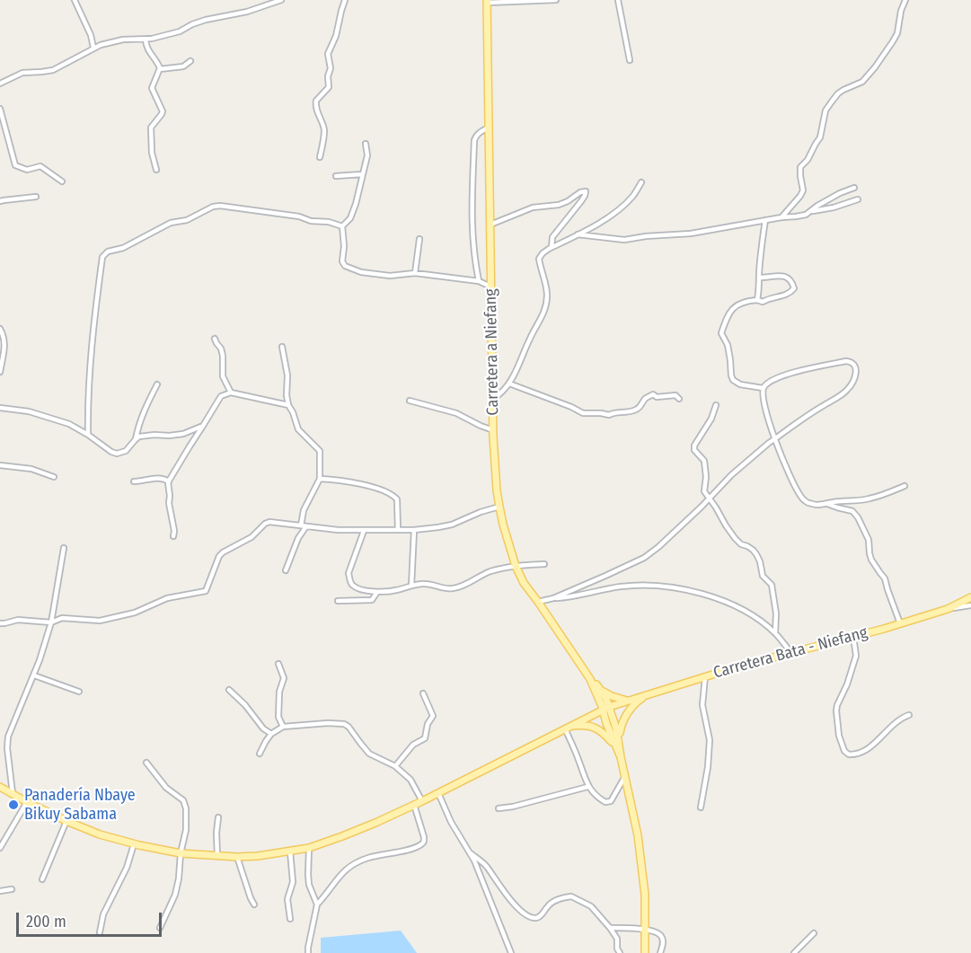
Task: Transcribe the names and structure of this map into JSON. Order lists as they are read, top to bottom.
{
  "streets": {
    "main road": ["Carretera a Niefang", "Carretera Bata - Niefang"]
  },
  "places": ["Panadería Nbaye Bikuy Sabama"],
  "scale_bar": "200 m"
}
